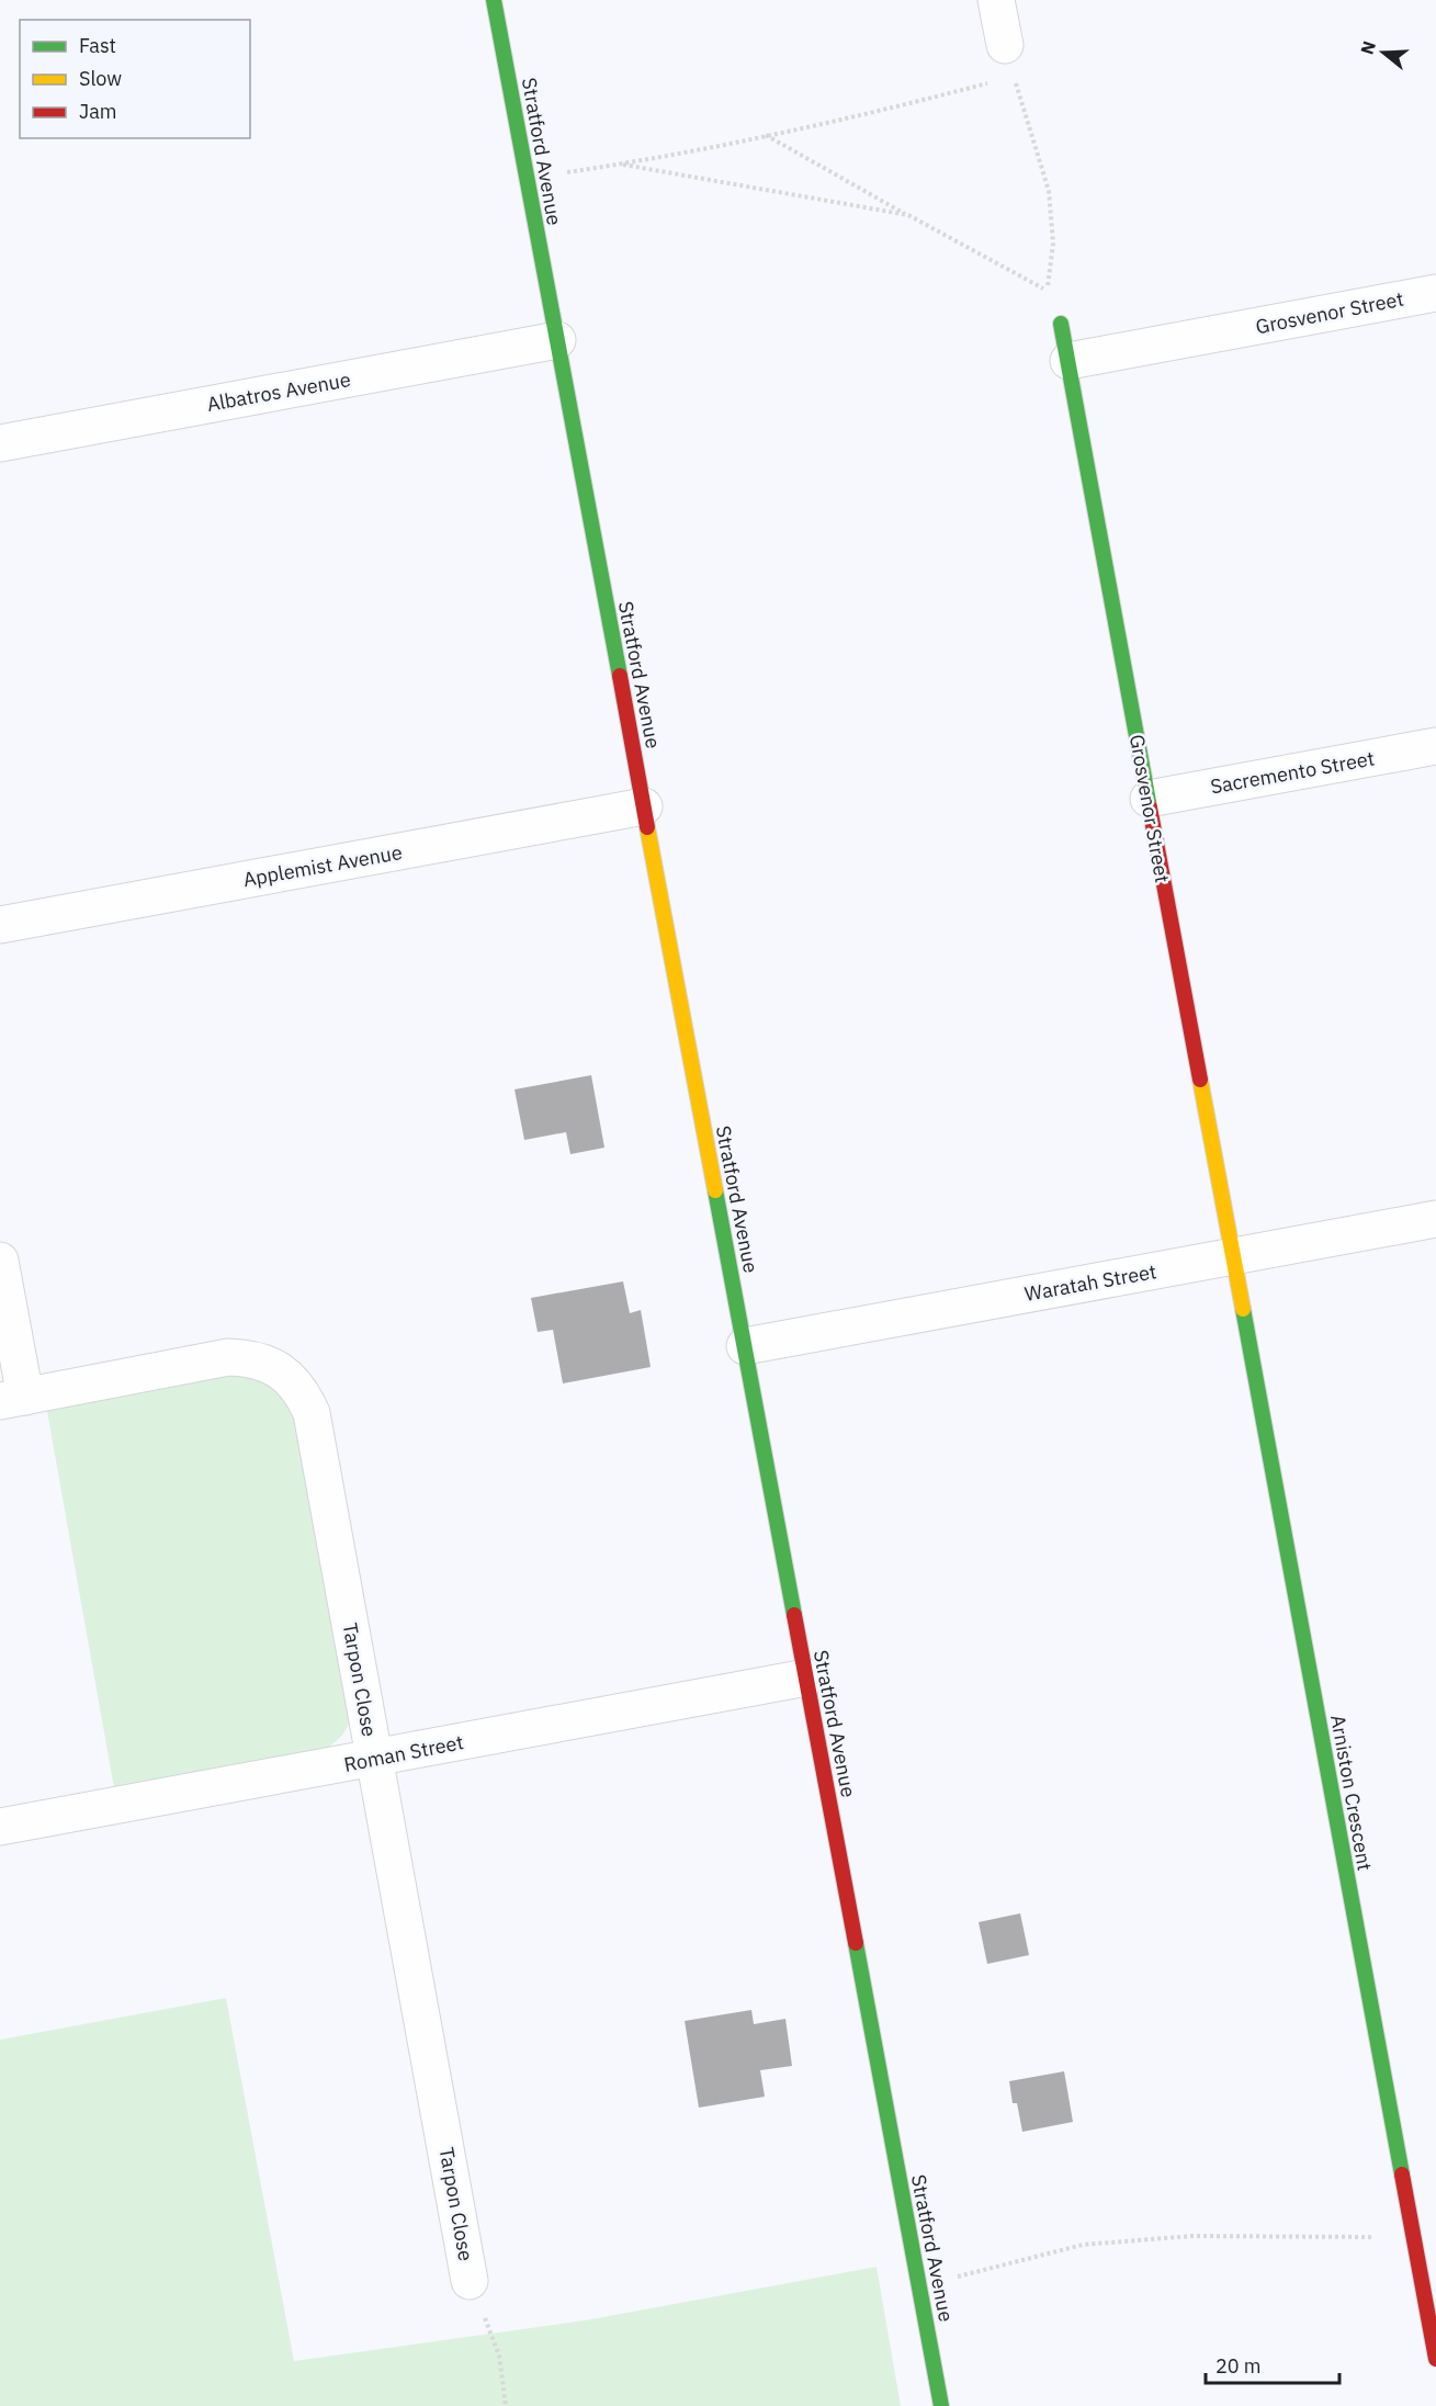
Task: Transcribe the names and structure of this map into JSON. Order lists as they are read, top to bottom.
{
  "streets": {
    "street": [
      "Stratford Avenue",
      "Grosvenor Street",
      "Albatros Avenue",
      "Sacremento Street",
      "Applemist Avenue",
      "Waratah Street",
      "Tarpon Close",
      "Roman Street",
      "Arniston Crescent"
    ]
  },
  "crossings": [
    ["Stratford Avenue", "Albatros Avenue"],
    ["Stratford Avenue", "Applemist Avenue"],
    ["Stratford Avenue", "Waratah Street"],
    ["Stratford Avenue", "Roman Street"],
    ["Grosvenor Street", "Sacremento Street"],
    ["Grosvenor Street", "Waratah Street"],
    ["Grosvenor Street", "Arniston Crescent"],
    ["Waratah Street", "Arniston Crescent"],
    ["Tarpon Close", "Roman Street"]
  ],
  "legend": ["Fast", "Slow", "Jam"],
  "scale_bar": "20 m",
  "north": "left"
}
